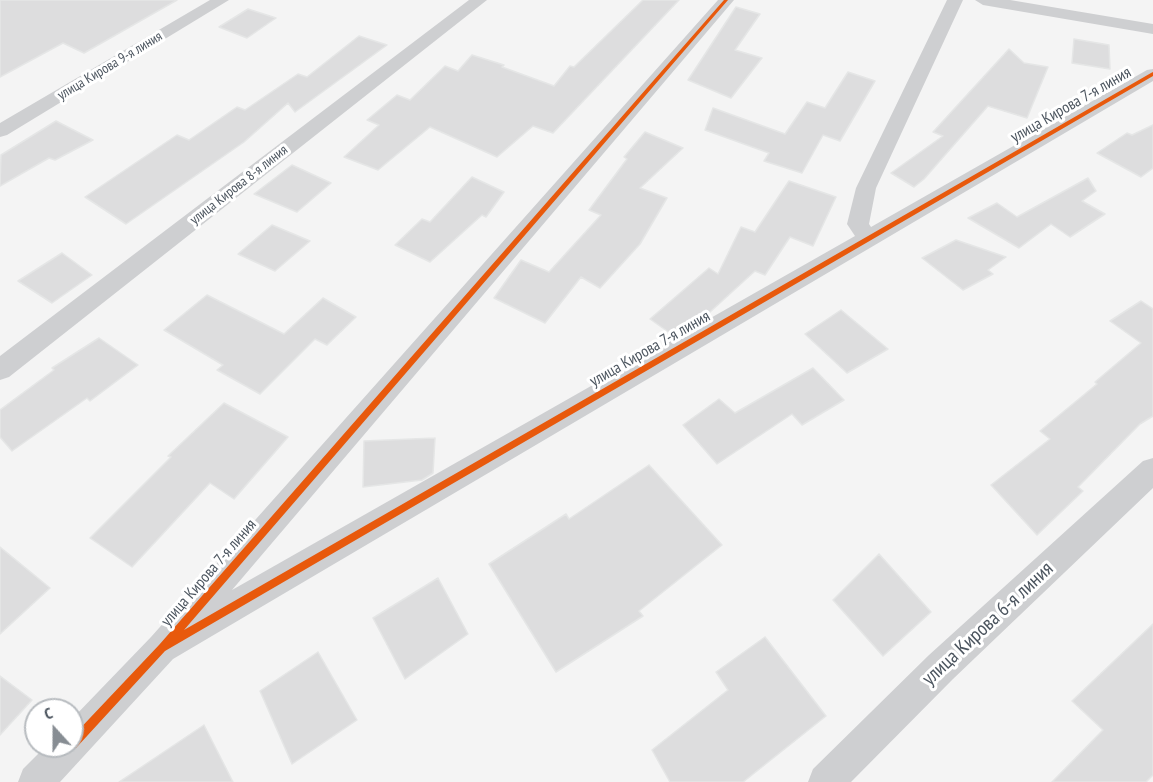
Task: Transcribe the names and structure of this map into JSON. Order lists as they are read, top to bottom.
{
  "streets": {
    "street": [
      "улица Кирова 9-я линия",
      "улица Кирова 7-я линия",
      "улица Кирова 8-я линия",
      "улица Кирова 6-я линия"
    ]
  },
  "north": "top"
}
